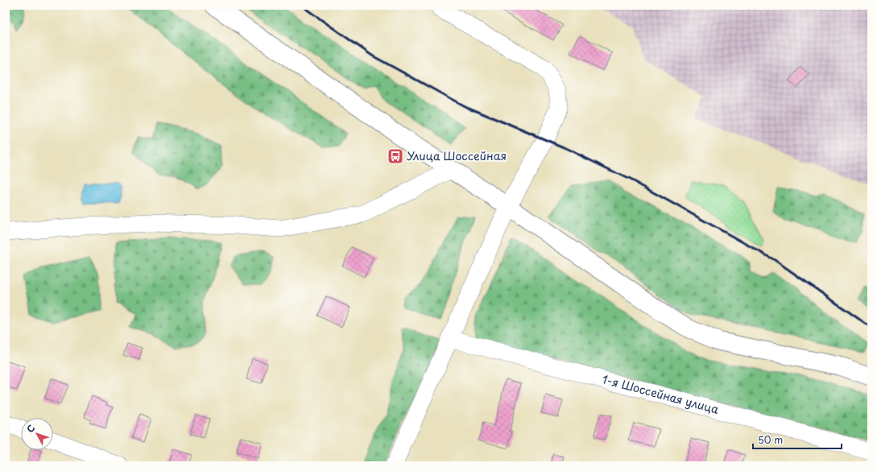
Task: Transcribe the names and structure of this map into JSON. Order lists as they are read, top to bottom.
{
  "streets": {
    "street": ["1-я Шоссейная улица"]
  },
  "places": {
    "bus stop": ["Улица Шоссейная"]
  },
  "scale_bar": "50 m",
  "north": "top left"
}
